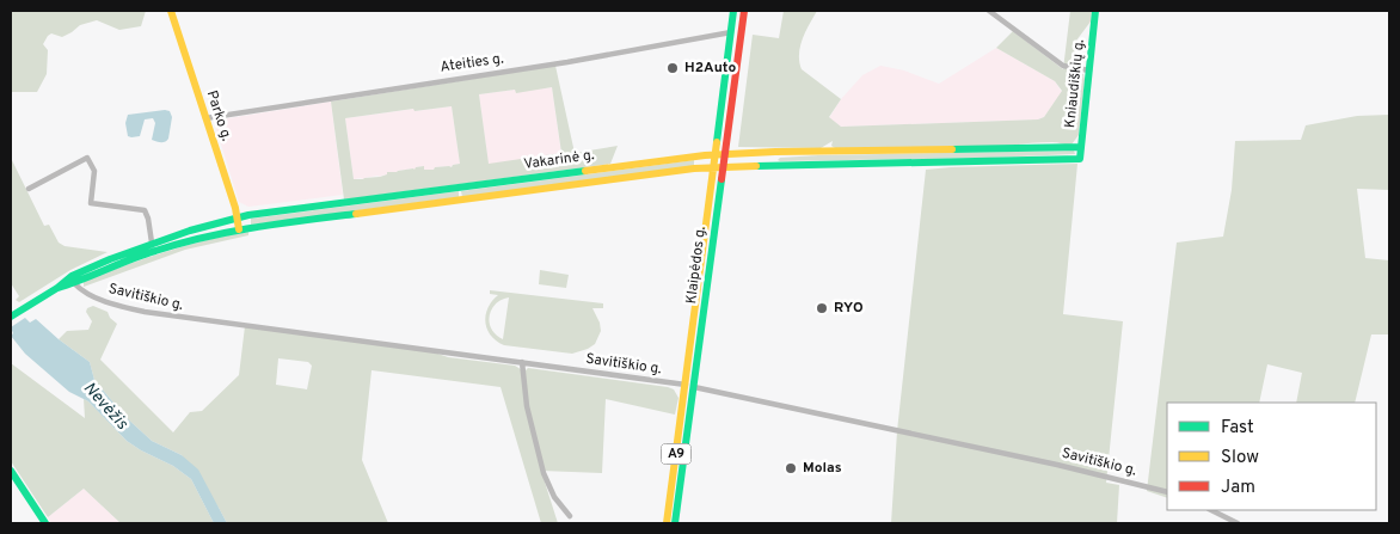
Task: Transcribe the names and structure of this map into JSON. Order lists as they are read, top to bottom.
{
  "streets": {
    "main road": [
      "Kniaudiškių g.",
      "Parko g.",
      "Vakarinė g.",
      "Klaipėdos g.",
      "A9"
    ],
    "street": ["Ateities g.", "Savitiškio g."]
  },
  "crossings": [
    ["Ateities g.", "Parko g."],
    ["Ateities g.", "Klaipėdos g."],
    ["Kniaudiškių g.", "Vakarinė g."],
    ["Parko g.", "Vakarinė g."],
    ["Vakarinė g.", "Klaipėdos g."],
    ["Vakarinė g.", "Savitiškio g."],
    ["Klaipėdos g.", "Savitiškio g."]
  ],
  "water": ["Nevėžis"],
  "places": ["H2Auto", "RYO", "Molas"],
  "legend": ["Fast", "Slow", "Jam"]
}
